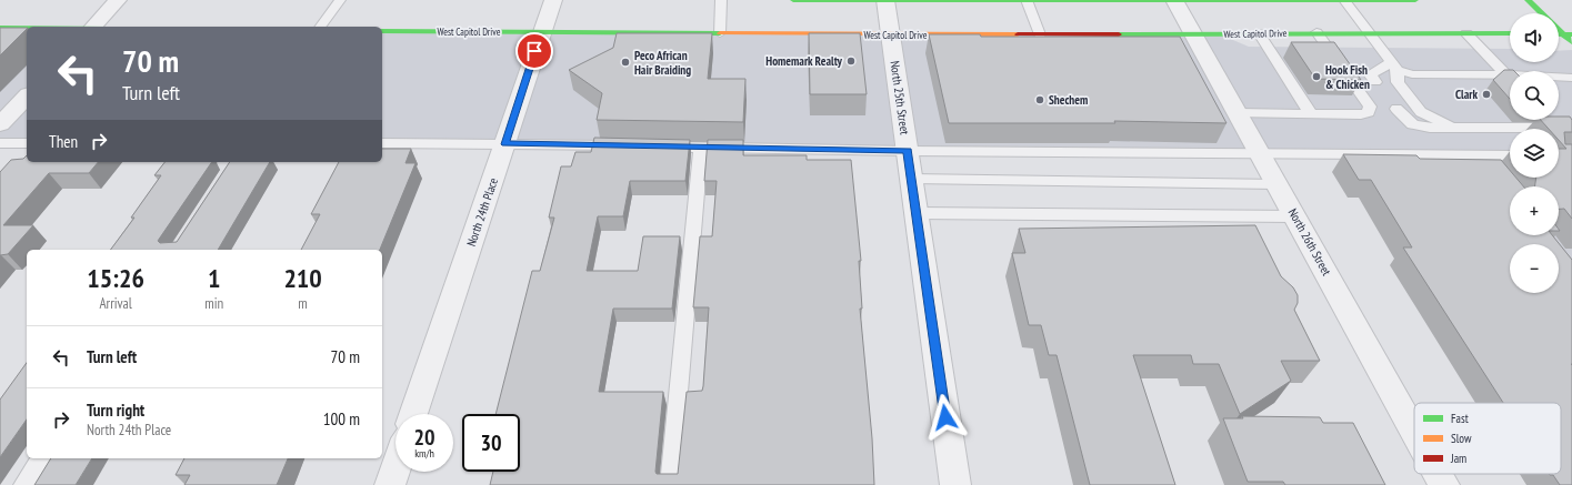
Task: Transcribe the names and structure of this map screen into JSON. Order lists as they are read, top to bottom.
{
  "streets": {
    "main road": ["West Capitol Drive"],
    "street": ["North 25th Street", "North 24th Place", "North 26th Street"]
  },
  "crossings": [
    ["West Capitol Drive", "North 25th Street"],
    ["West Capitol Drive", "North 24th Place"],
    ["West Capitol Drive", "North 26th Street"]
  ],
  "places": [
    "Homemark Realty",
    "Peco African Hair Braiding",
    "Hook Fish & Chicken",
    "Clark",
    "Shechem"
  ],
  "legend": ["Fast", "Slow", "Jam"],
  "page": {
    "map_buttons": ["+", "−"],
    "turn": ["70 m", "Turn left"],
    "then": "Then",
    "eta": [
      "15:26",
      "Arrival",
      "1",
      "min",
      "210",
      "m"
    ],
    "list": [
      {
        "name": "Turn left",
        "value": "70 m"
      },
      {
        "name": "Turn right",
        "note": "North 24th Place",
        "value": "100 m"
      }
    ],
    "speed": "20 km/h",
    "limit": "30"
  }
}
